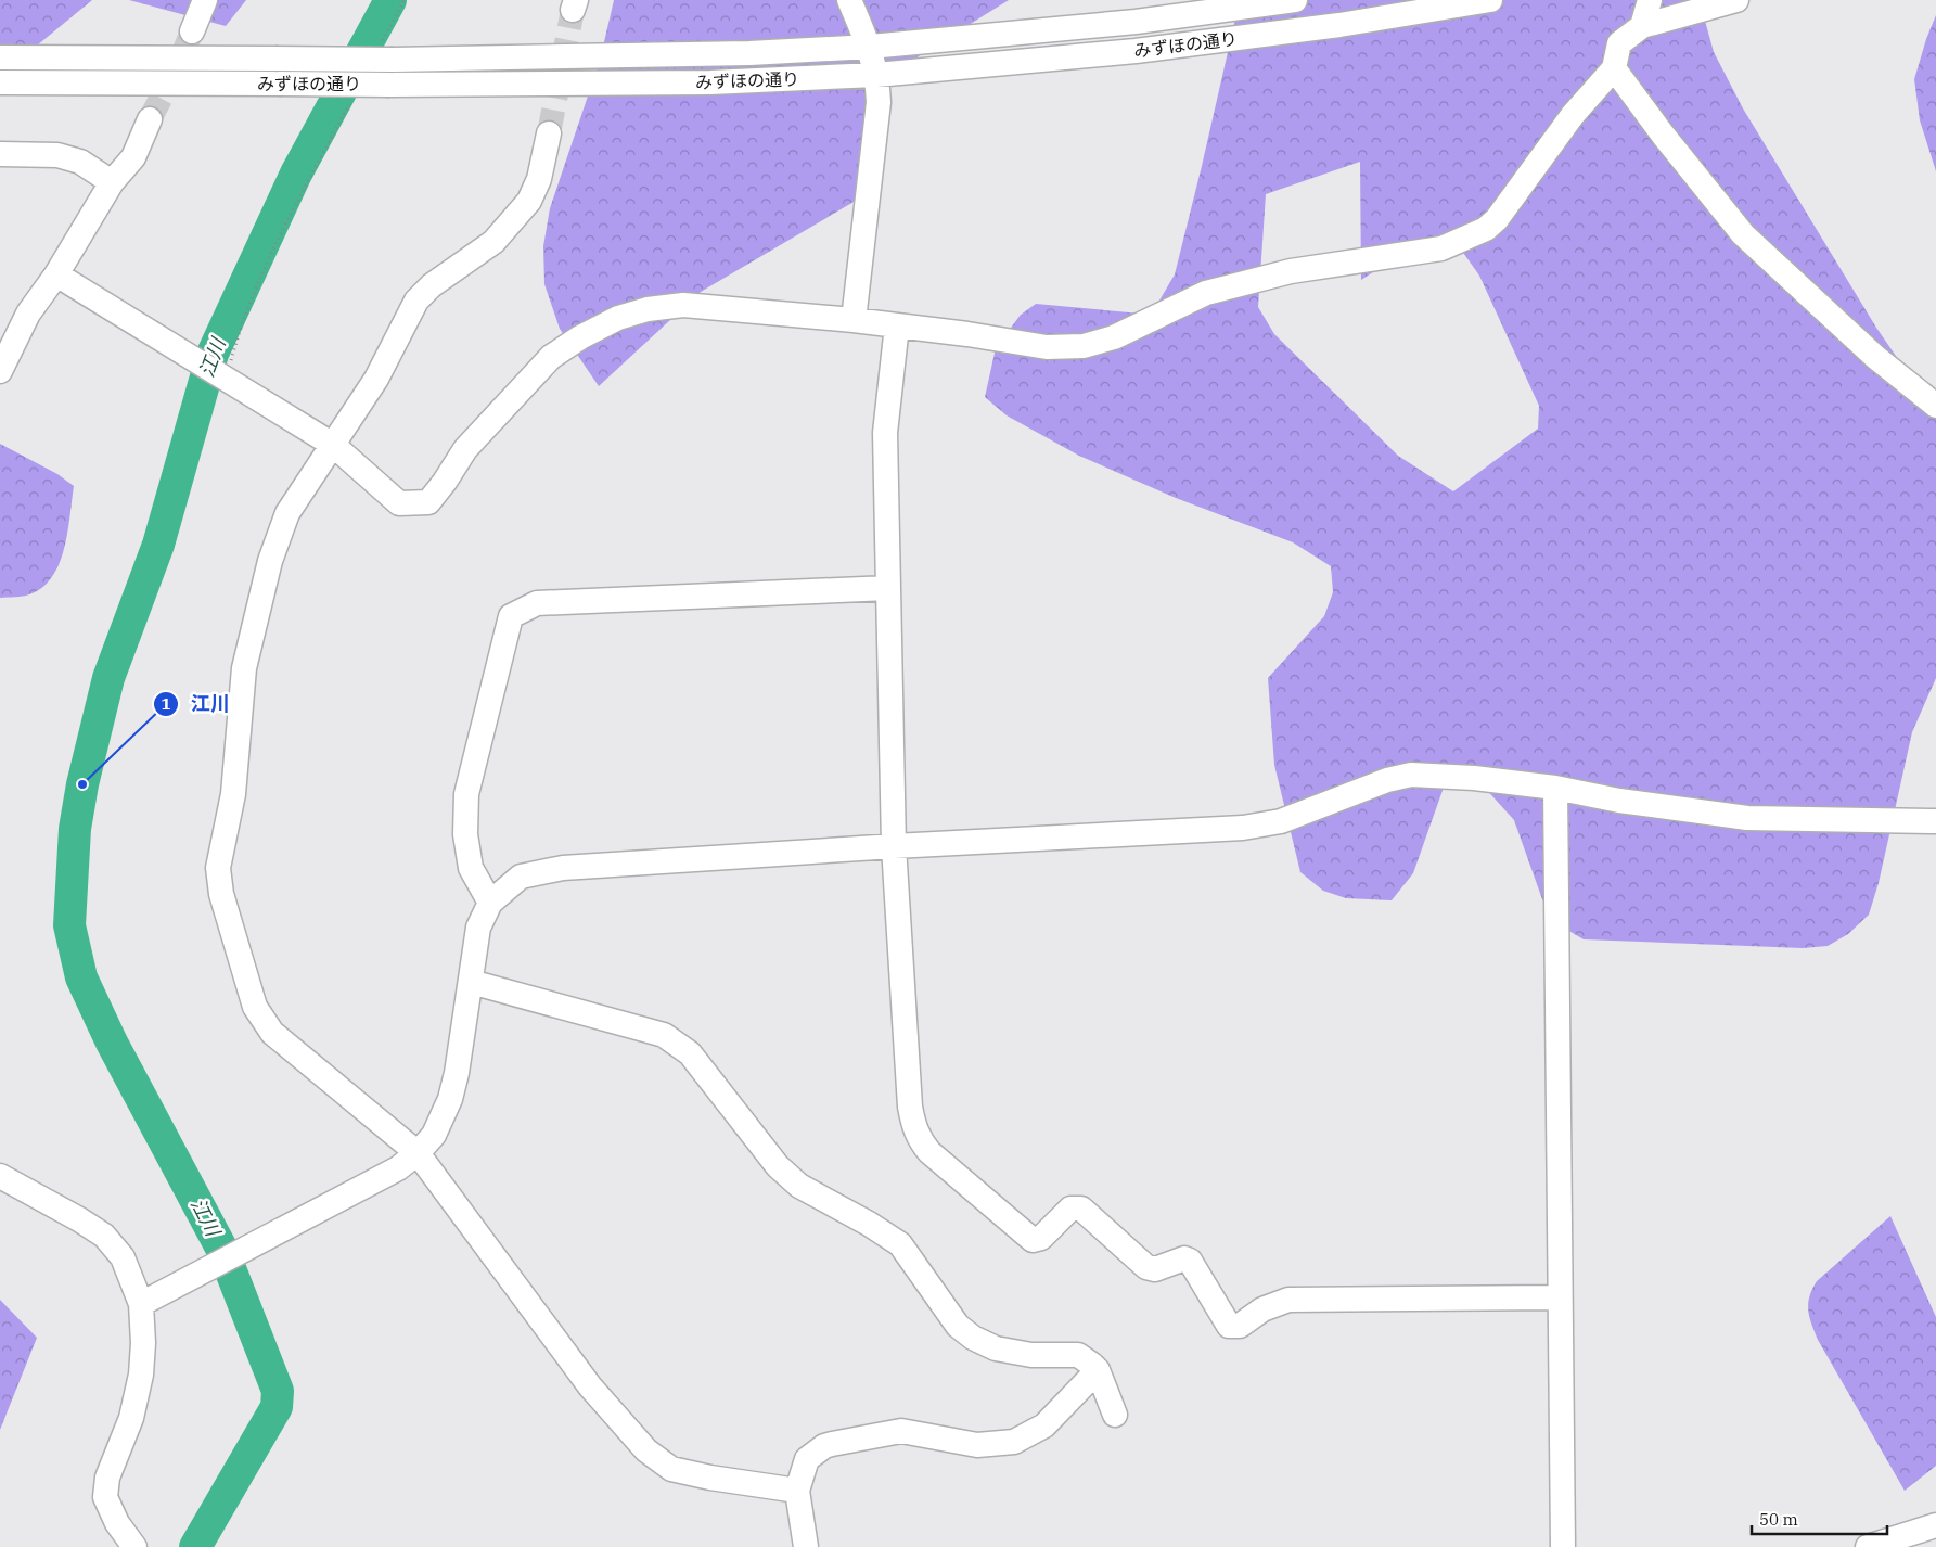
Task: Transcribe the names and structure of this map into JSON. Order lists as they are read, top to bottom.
{
  "streets": {
    "street": ["みずほの通り"]
  },
  "water": ["江川"],
  "places": ["江川"],
  "scale_bar": "50 m"
}
